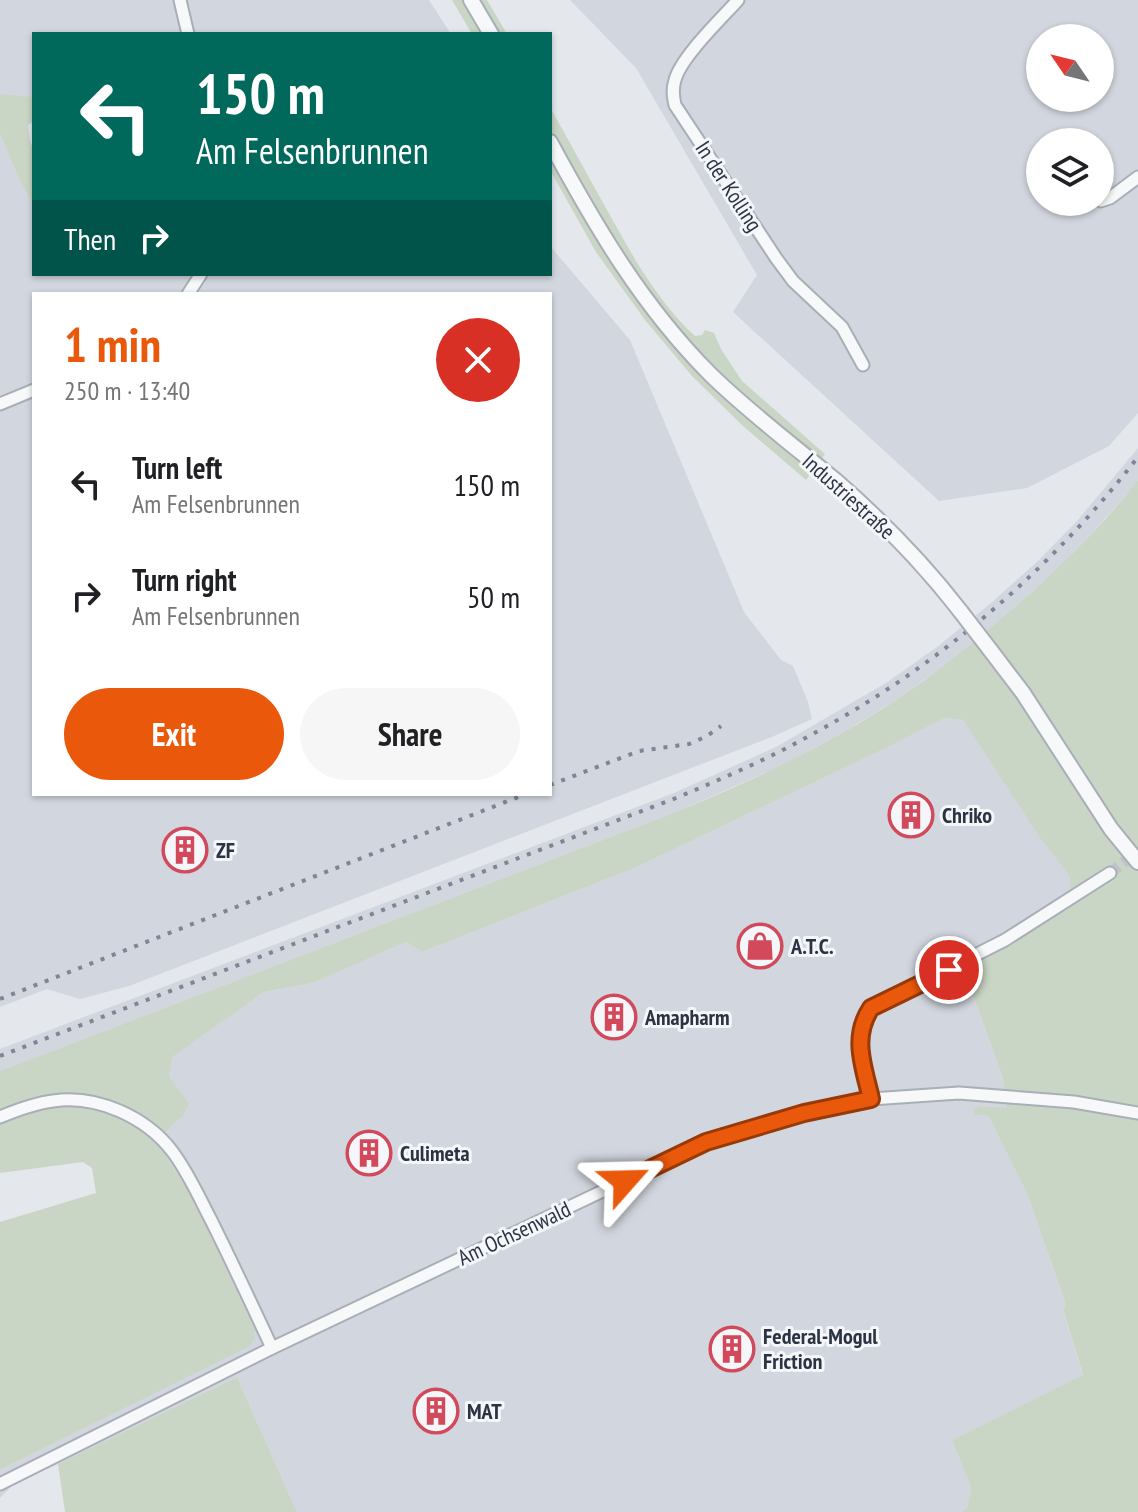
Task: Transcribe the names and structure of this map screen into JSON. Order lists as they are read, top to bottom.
{
  "streets": {
    "street": ["In der Kolling", "Industriestraße", "Am Ochsenwald"]
  },
  "places": {
    "building": [
      "Chriko",
      "ZF",
      "Amapharm",
      "Culimeta",
      "Federal-Mogul Friction",
      "MAT"
    ],
    "shop": ["A.T.C."]
  },
  "north": "top left",
  "page": {
    "turn": ["150 m", "Am Felsenbrunnen"],
    "then": "Then",
    "heading": ["1 min", "250 m · 13:40"],
    "list": [
      {
        "name": "Turn left",
        "note": "Am Felsenbrunnen",
        "value": "150 m"
      },
      {
        "name": "Turn right",
        "note": "Am Felsenbrunnen",
        "value": "50 m"
      }
    ],
    "buttons": ["Exit", "Share"]
  }
}
